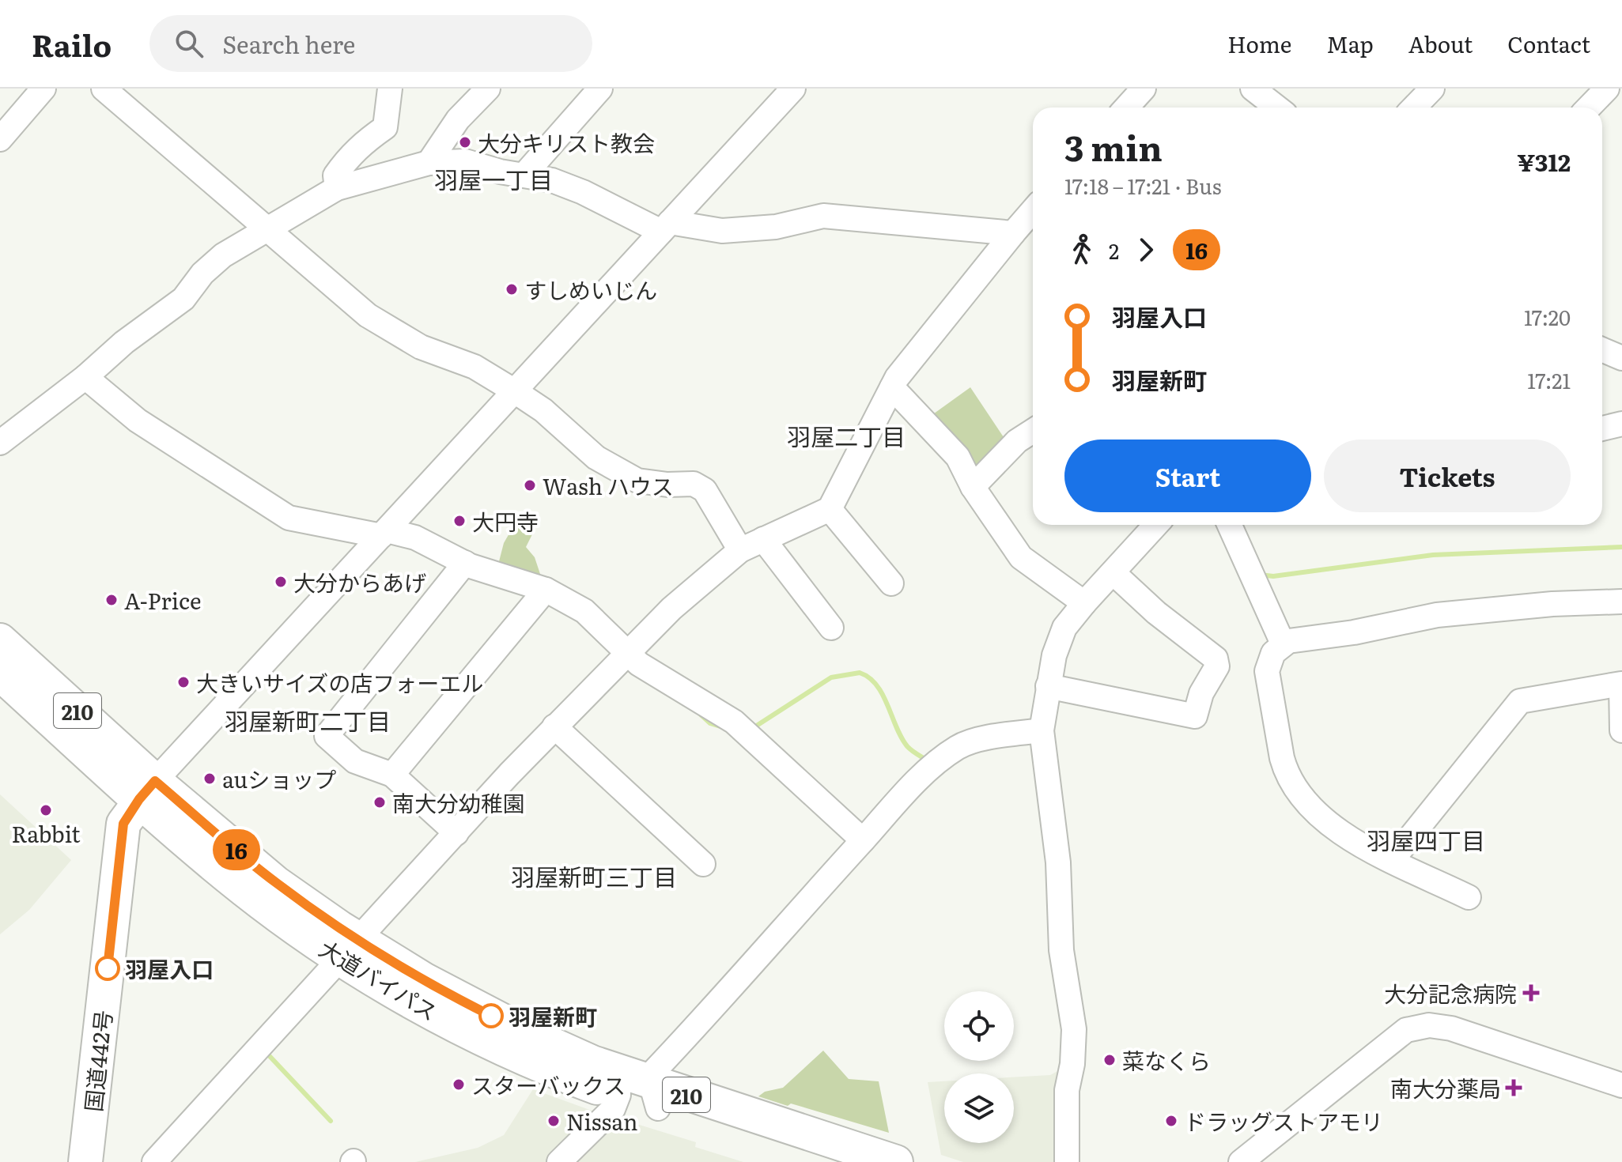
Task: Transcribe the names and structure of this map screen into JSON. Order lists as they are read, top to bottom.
{
  "streets": {
    "highway": ["210", "大道バイパス", "国道442号"]
  },
  "crossings": [
    ["大道バイパス", "国道442号"]
  ],
  "districts": [
    "羽屋一丁目",
    "羽屋二丁目",
    "羽屋新町二丁目",
    "羽屋四丁目",
    "羽屋新町三丁目"
  ],
  "places": {
    "other": [
      "大分キリスト教会",
      "すしめいじん",
      "Wash ハウス",
      "大円寺",
      "大分からあげ",
      "A-Price",
      "大きいサイズの店フォーエル",
      "auショップ",
      "南大分幼稚園",
      "Rabbit",
      "羽屋入口",
      "羽屋新町",
      "菜なくら",
      "スターバックス",
      "Nissan",
      "ドラッグストアモリ"
    ],
    "health": ["大分記念病院", "南大分薬局"]
  },
  "lines": ["bus line 16"],
  "page": {
    "header": "Railo",
    "search": "Search here",
    "nav": [
      "Home",
      "Map",
      "About",
      "Contact"
    ],
    "on_map": "16",
    "heading": ["3 min", "17:18 – 17:21 · Bus", "¥312"],
    "legs": ["2", "16"],
    "list": [
      {
        "name": "羽屋入口",
        "value": "17:20"
      },
      {
        "name": "羽屋新町",
        "value": "17:21"
      }
    ],
    "buttons": ["Start", "Tickets"]
  }
}
